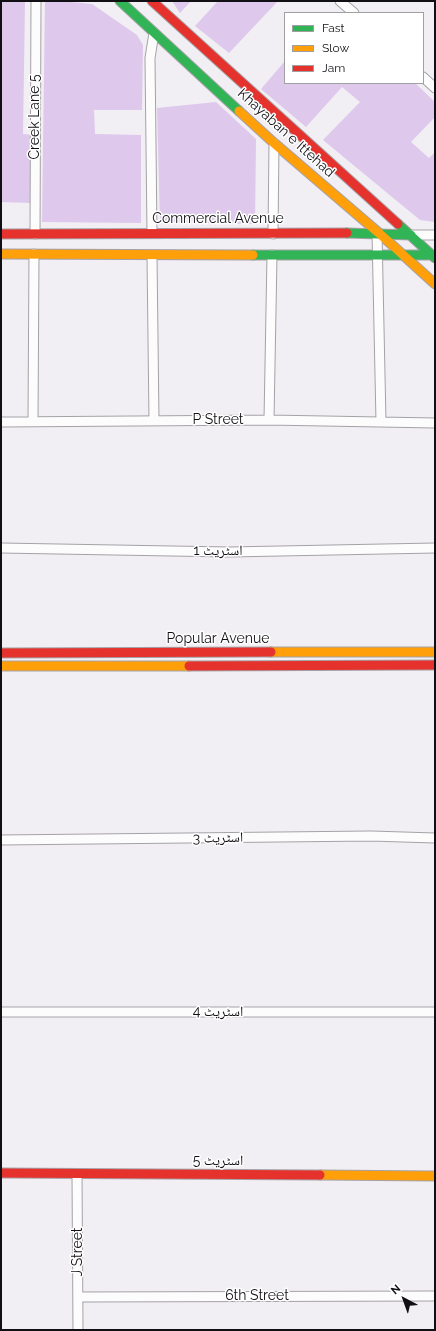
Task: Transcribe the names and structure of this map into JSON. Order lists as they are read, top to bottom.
{
  "streets": {
    "main road": [
      "Khayaban e Ittehad",
      "Commercial Avenue",
      "Popular Avenue",
      "اسٹریٹ 5"
    ],
    "street": [
      "Creek Lane 5",
      "P Street",
      "اسٹریٹ 1",
      "اسٹریٹ 3",
      "اسٹریٹ 4",
      "J Street",
      "6th Street"
    ]
  },
  "crossings": [
    ["Creek Lane 5", "Commercial Avenue"],
    ["Khayaban e Ittehad", "Commercial Avenue"],
    ["اسٹریٹ 5", "J Street"],
    ["J Street", "6th Street"]
  ],
  "legend": ["Fast", "Slow", "Jam"],
  "north": "top left"
}
